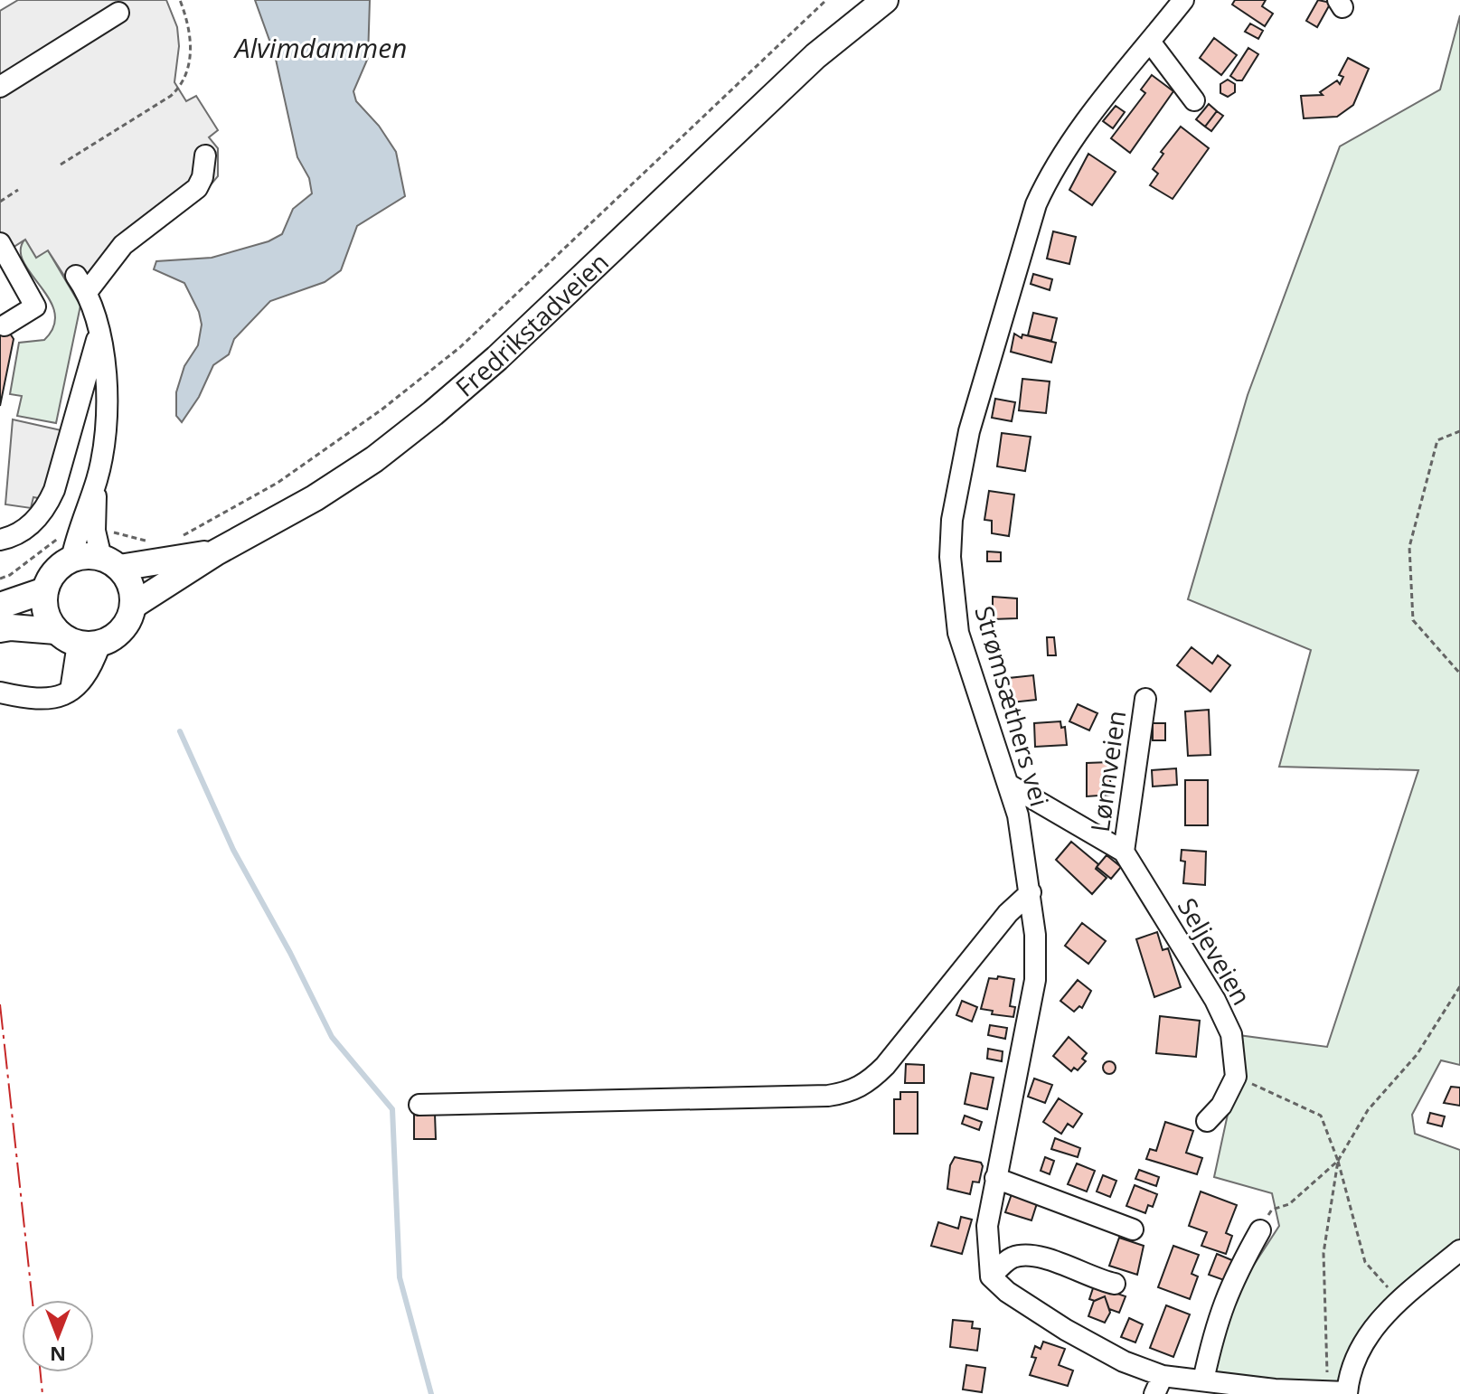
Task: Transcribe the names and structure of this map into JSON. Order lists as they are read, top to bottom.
{
  "streets": {
    "main road": ["Fredrikstadveien"],
    "street": ["Strømsæthers vei", "Lønnveien", "Seljeveien"]
  },
  "crossings": [
    ["Lønnveien", "Seljeveien"]
  ],
  "water": ["Alvimdammen"],
  "north": "bottom"
}
